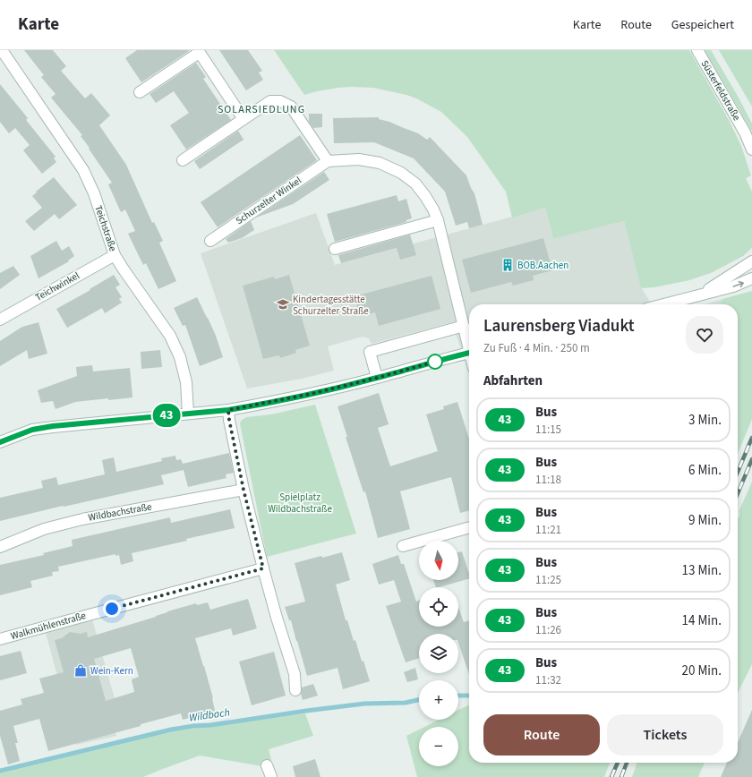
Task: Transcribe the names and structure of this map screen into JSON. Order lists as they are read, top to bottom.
{
  "streets": {
    "street": [
      "Süsterfeldstraße",
      "Schurzelter Winkel",
      "Teichstraße",
      "Teichwinkel",
      "Wildbachstraße",
      "Walkmühlenstraße"
    ]
  },
  "crossings": [
    ["Teichstraße", "Teichwinkel"]
  ],
  "districts": ["SOLARSIEDLUNG"],
  "water": ["Wildbach"],
  "parks": ["Spielplatz Wildbachstraße"],
  "places": {
    "building": ["BOB.Aachen"],
    "school or university": ["Kindertagesstätte Schurzelter Straße"],
    "shop": ["Wein-Kern"]
  },
  "lines": ["bus line 43"],
  "north": "bottom",
  "page": {
    "header": "Karte",
    "nav": ["Karte", "Route", "Gespeichert"],
    "on_map": "43",
    "heading": [
      ["Laurensberg Viadukt", "Zu Fuß · 4 Min. · 250 m"],
      "Abfahrten"
    ],
    "list": [
      {
        "mark": "43",
        "name": "Bus",
        "note": "11:15",
        "value": "3 Min."
      },
      {
        "mark": "43",
        "name": "Bus",
        "note": "11:18",
        "value": "6 Min."
      },
      {
        "mark": "43",
        "name": "Bus",
        "note": "11:21",
        "value": "9 Min."
      },
      {
        "mark": "43",
        "name": "Bus",
        "note": "11:25",
        "value": "13 Min."
      },
      {
        "mark": "43",
        "name": "Bus",
        "note": "11:26",
        "value": "14 Min."
      },
      {
        "mark": "43",
        "name": "Bus",
        "note": "11:32",
        "value": "20 Min."
      }
    ],
    "map_buttons": ["+", "−"],
    "buttons": ["Route", "Tickets"]
  }
}
